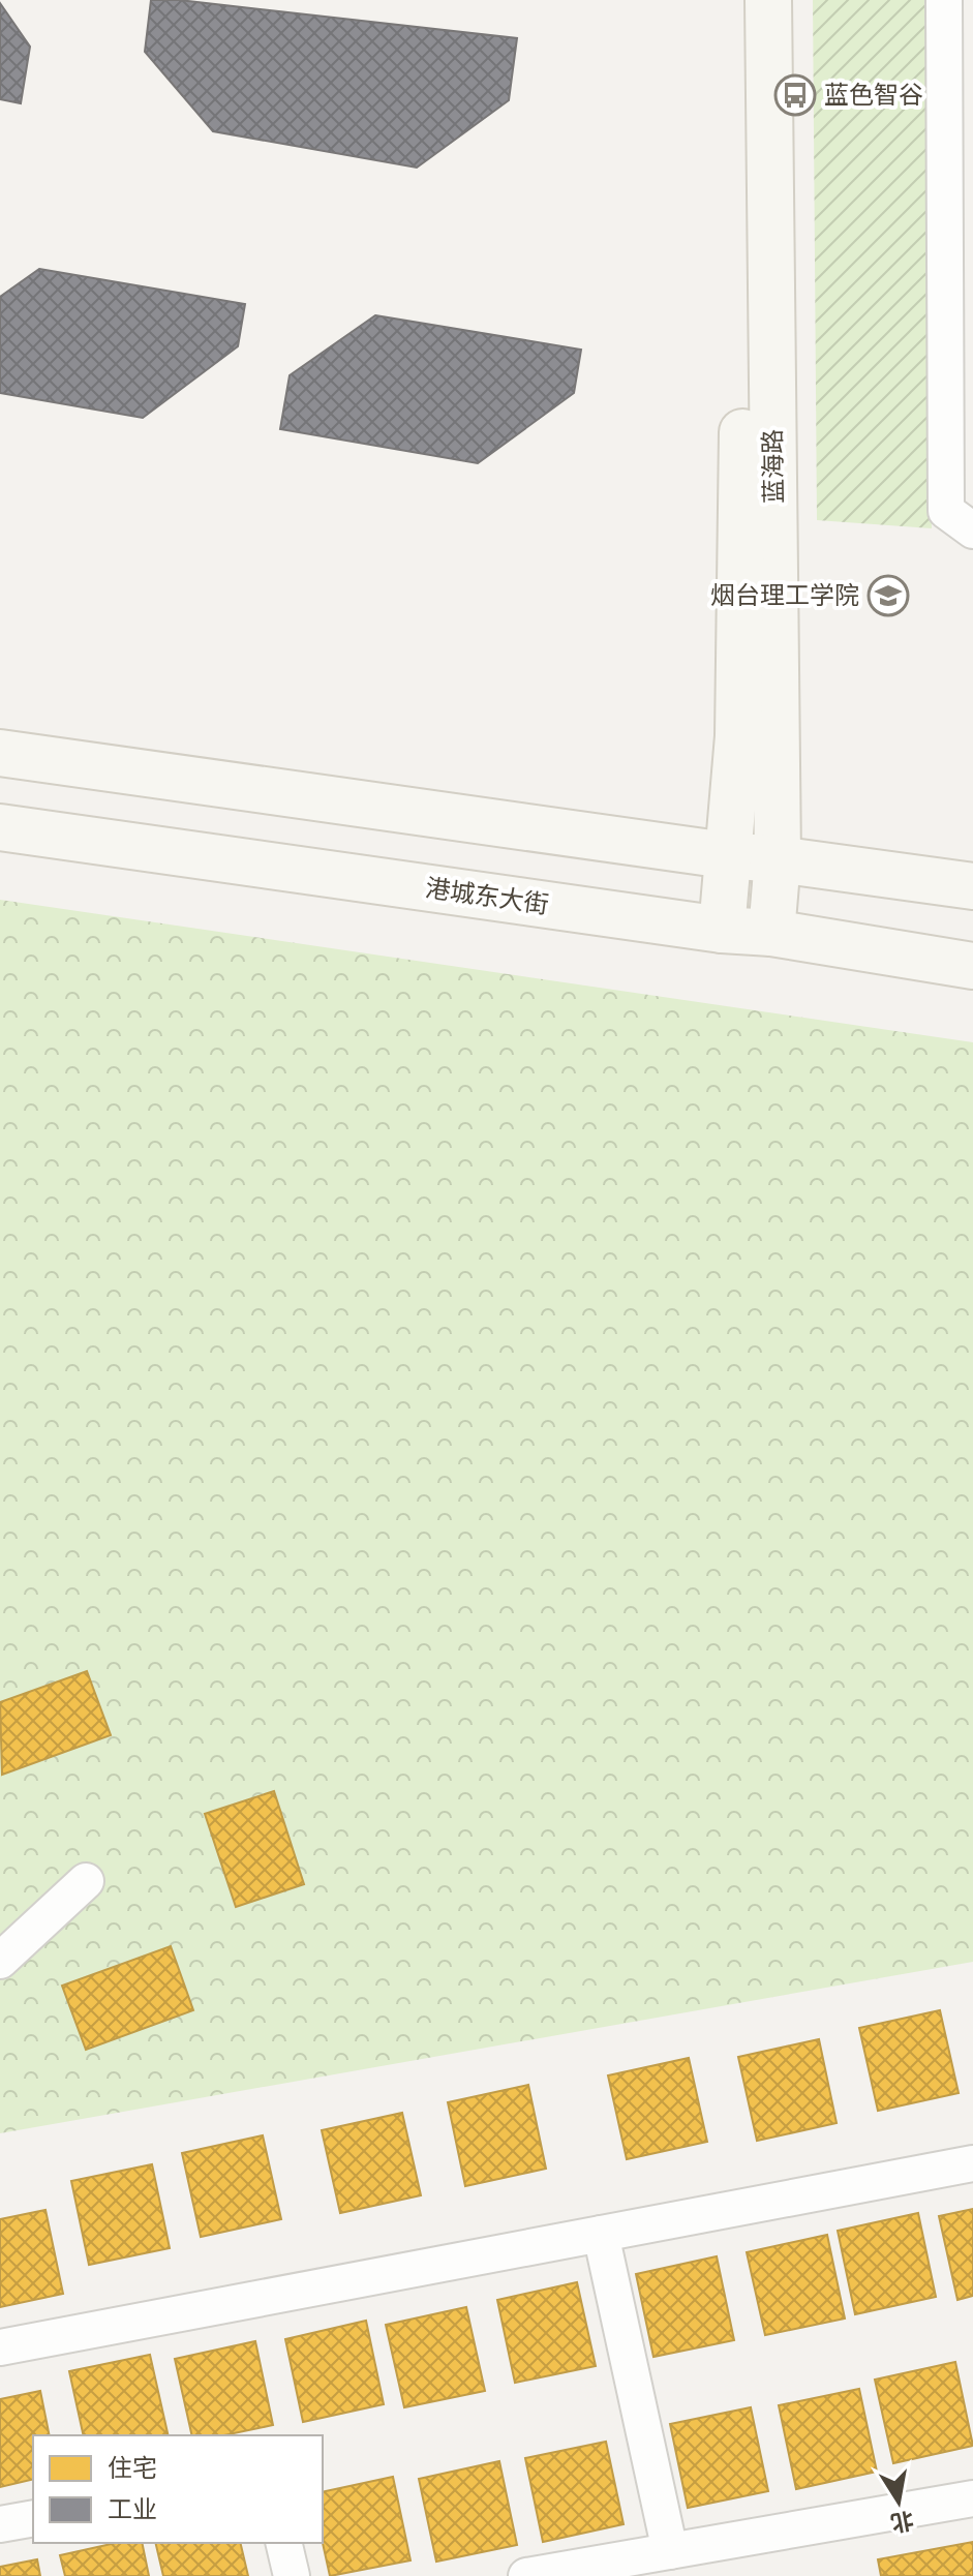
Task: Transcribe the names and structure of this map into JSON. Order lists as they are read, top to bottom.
{
  "streets": {
    "main road": ["蓝海路", "港城东大街"]
  },
  "crossings": [
    ["蓝海路", "港城东大街"]
  ],
  "places": {
    "bus stop": ["蓝色智谷"],
    "school or university": ["烟台理工学院"]
  },
  "legend": ["住宅", "工业"],
  "north": "bottom"
}
